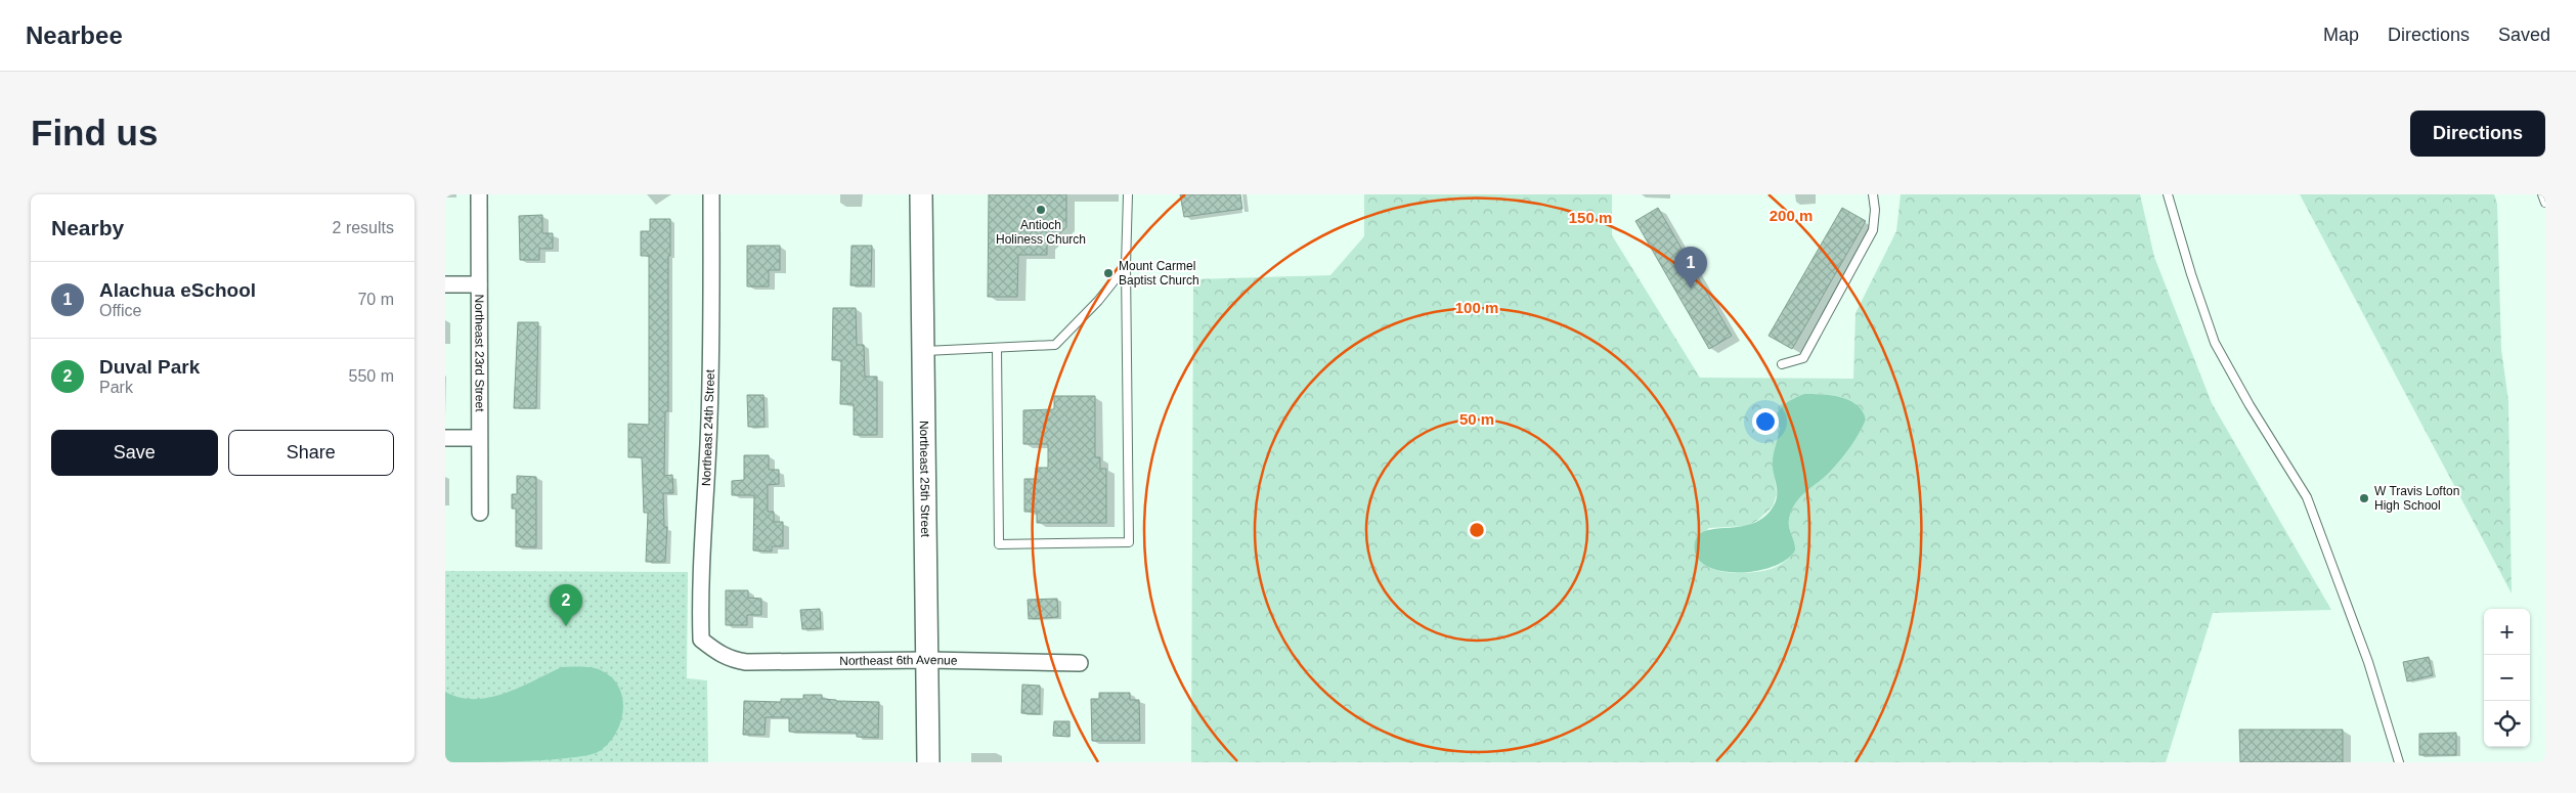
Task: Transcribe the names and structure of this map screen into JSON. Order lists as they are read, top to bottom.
{
  "streets": {
    "street": [
      "Northeast 23rd Street",
      "Northeast 24th Street",
      "Northeast 25th Street",
      "Northeast 6th Avenue"
    ]
  },
  "crossings": [
    ["Northeast 24th Street", "Northeast 6th Avenue"],
    ["Northeast 25th Street", "Northeast 6th Avenue"]
  ],
  "places": ["Antioch Holiness Church", "Mount Carmel Baptist Church", "W Travis Lofton High School"],
  "page": {
    "header": "Nearbee",
    "nav": ["Map", "Directions", "Saved"],
    "buttons": [
      "Directions",
      ["Save", "Share"]
    ],
    "title": "Find us",
    "heading": ["Nearby", "2 results"],
    "pins": ["1", "2"],
    "list": [
      {
        "mark": "1",
        "name": "Alachua eSchool",
        "note": "Office",
        "value": "70 m"
      },
      {
        "mark": "2",
        "name": "Duval Park",
        "note": "Park",
        "value": "550 m"
      }
    ],
    "map_buttons": ["+", "−"]
  },
  "rings": [
    "200 m",
    "150 m",
    "100 m",
    "50 m"
  ]
}
